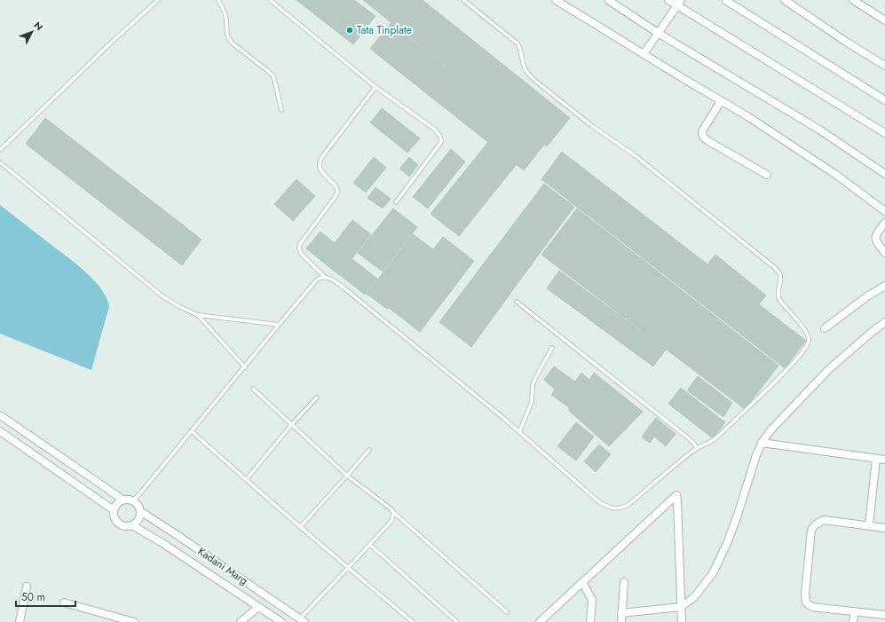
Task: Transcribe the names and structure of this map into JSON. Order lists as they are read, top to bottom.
{
  "streets": {
    "street": ["Kadani Marg"]
  },
  "places": ["Tata Tinplate"],
  "scale_bar": "50 m",
  "north": "top right"
}
